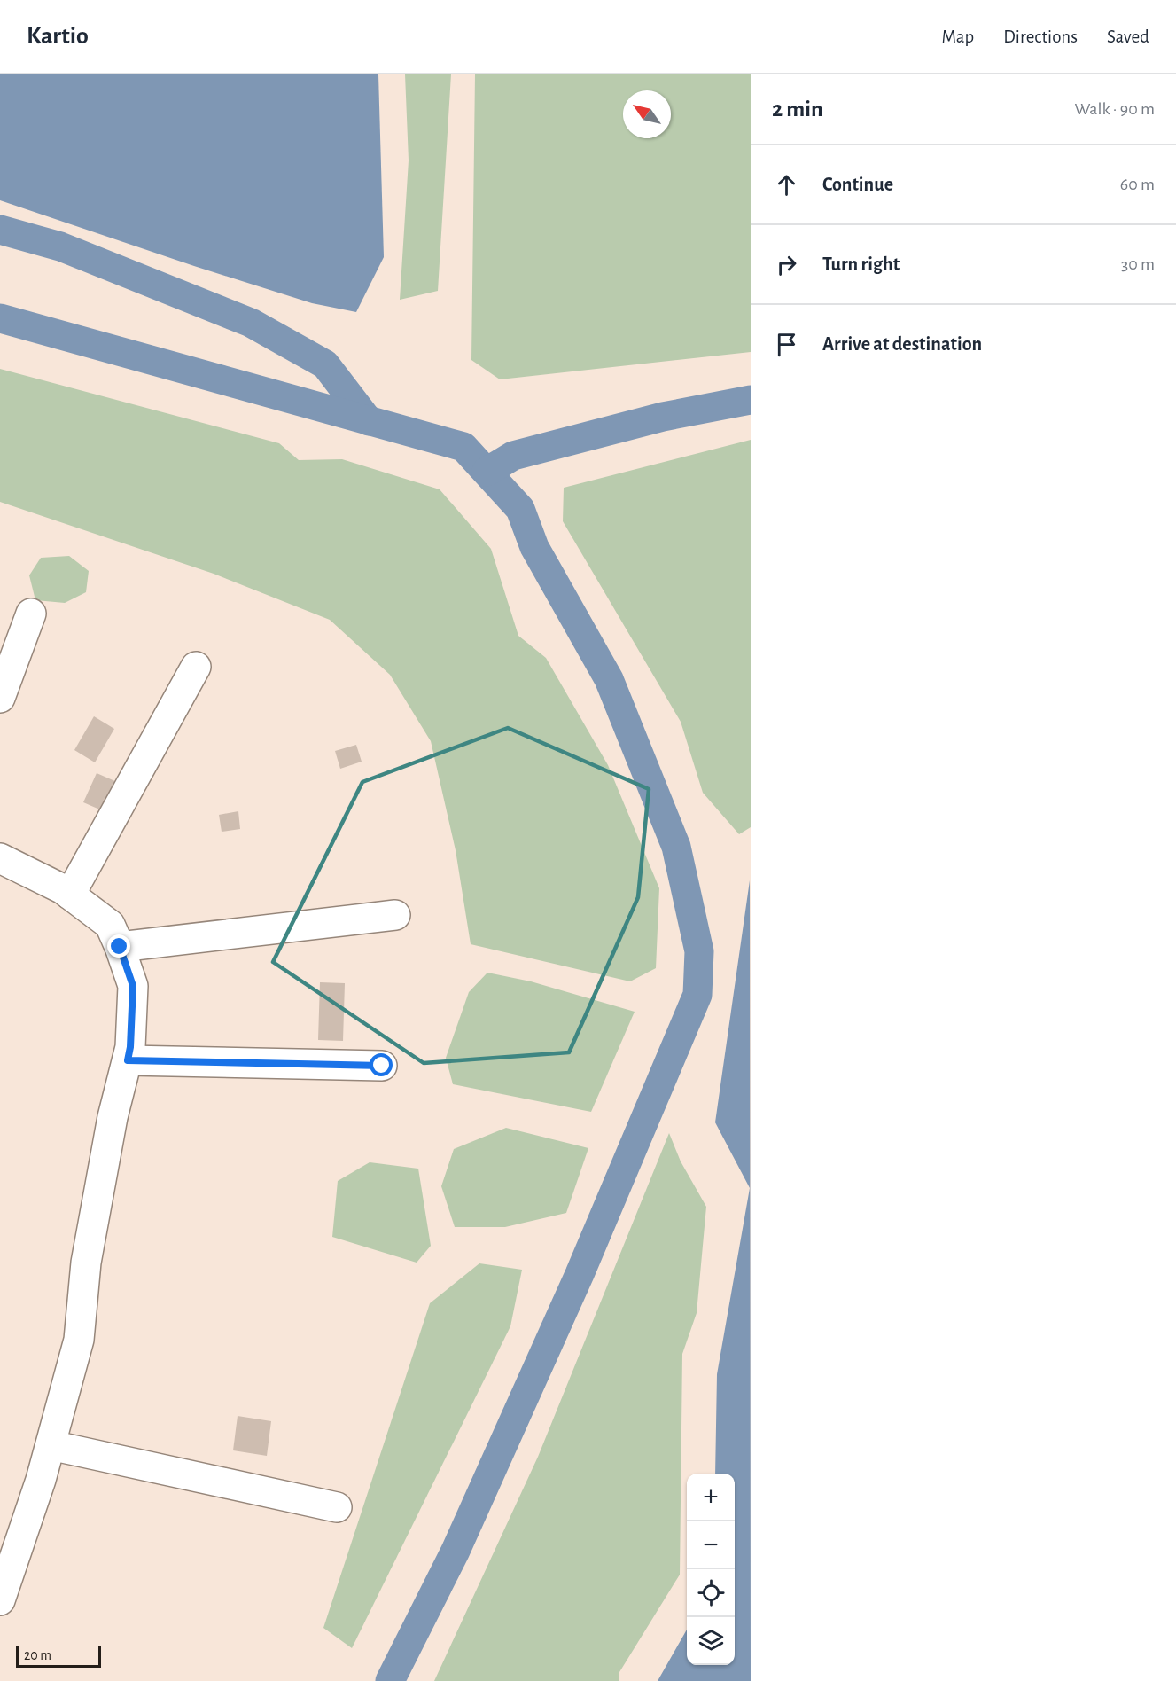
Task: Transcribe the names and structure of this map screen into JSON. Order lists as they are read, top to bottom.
{
  "scale_bar": "20 m",
  "north": "top left",
  "page": {
    "header": "Kartio",
    "nav": ["Map", "Directions", "Saved"],
    "heading": ["2 min", "Walk · 90 m"],
    "list": [
      ["Continue", "60 m"],
      ["Turn right", "30 m"],
      "Arrive at destination"
    ],
    "map_buttons": ["+", "−"],
    "scale": "20 m"
  }
}
